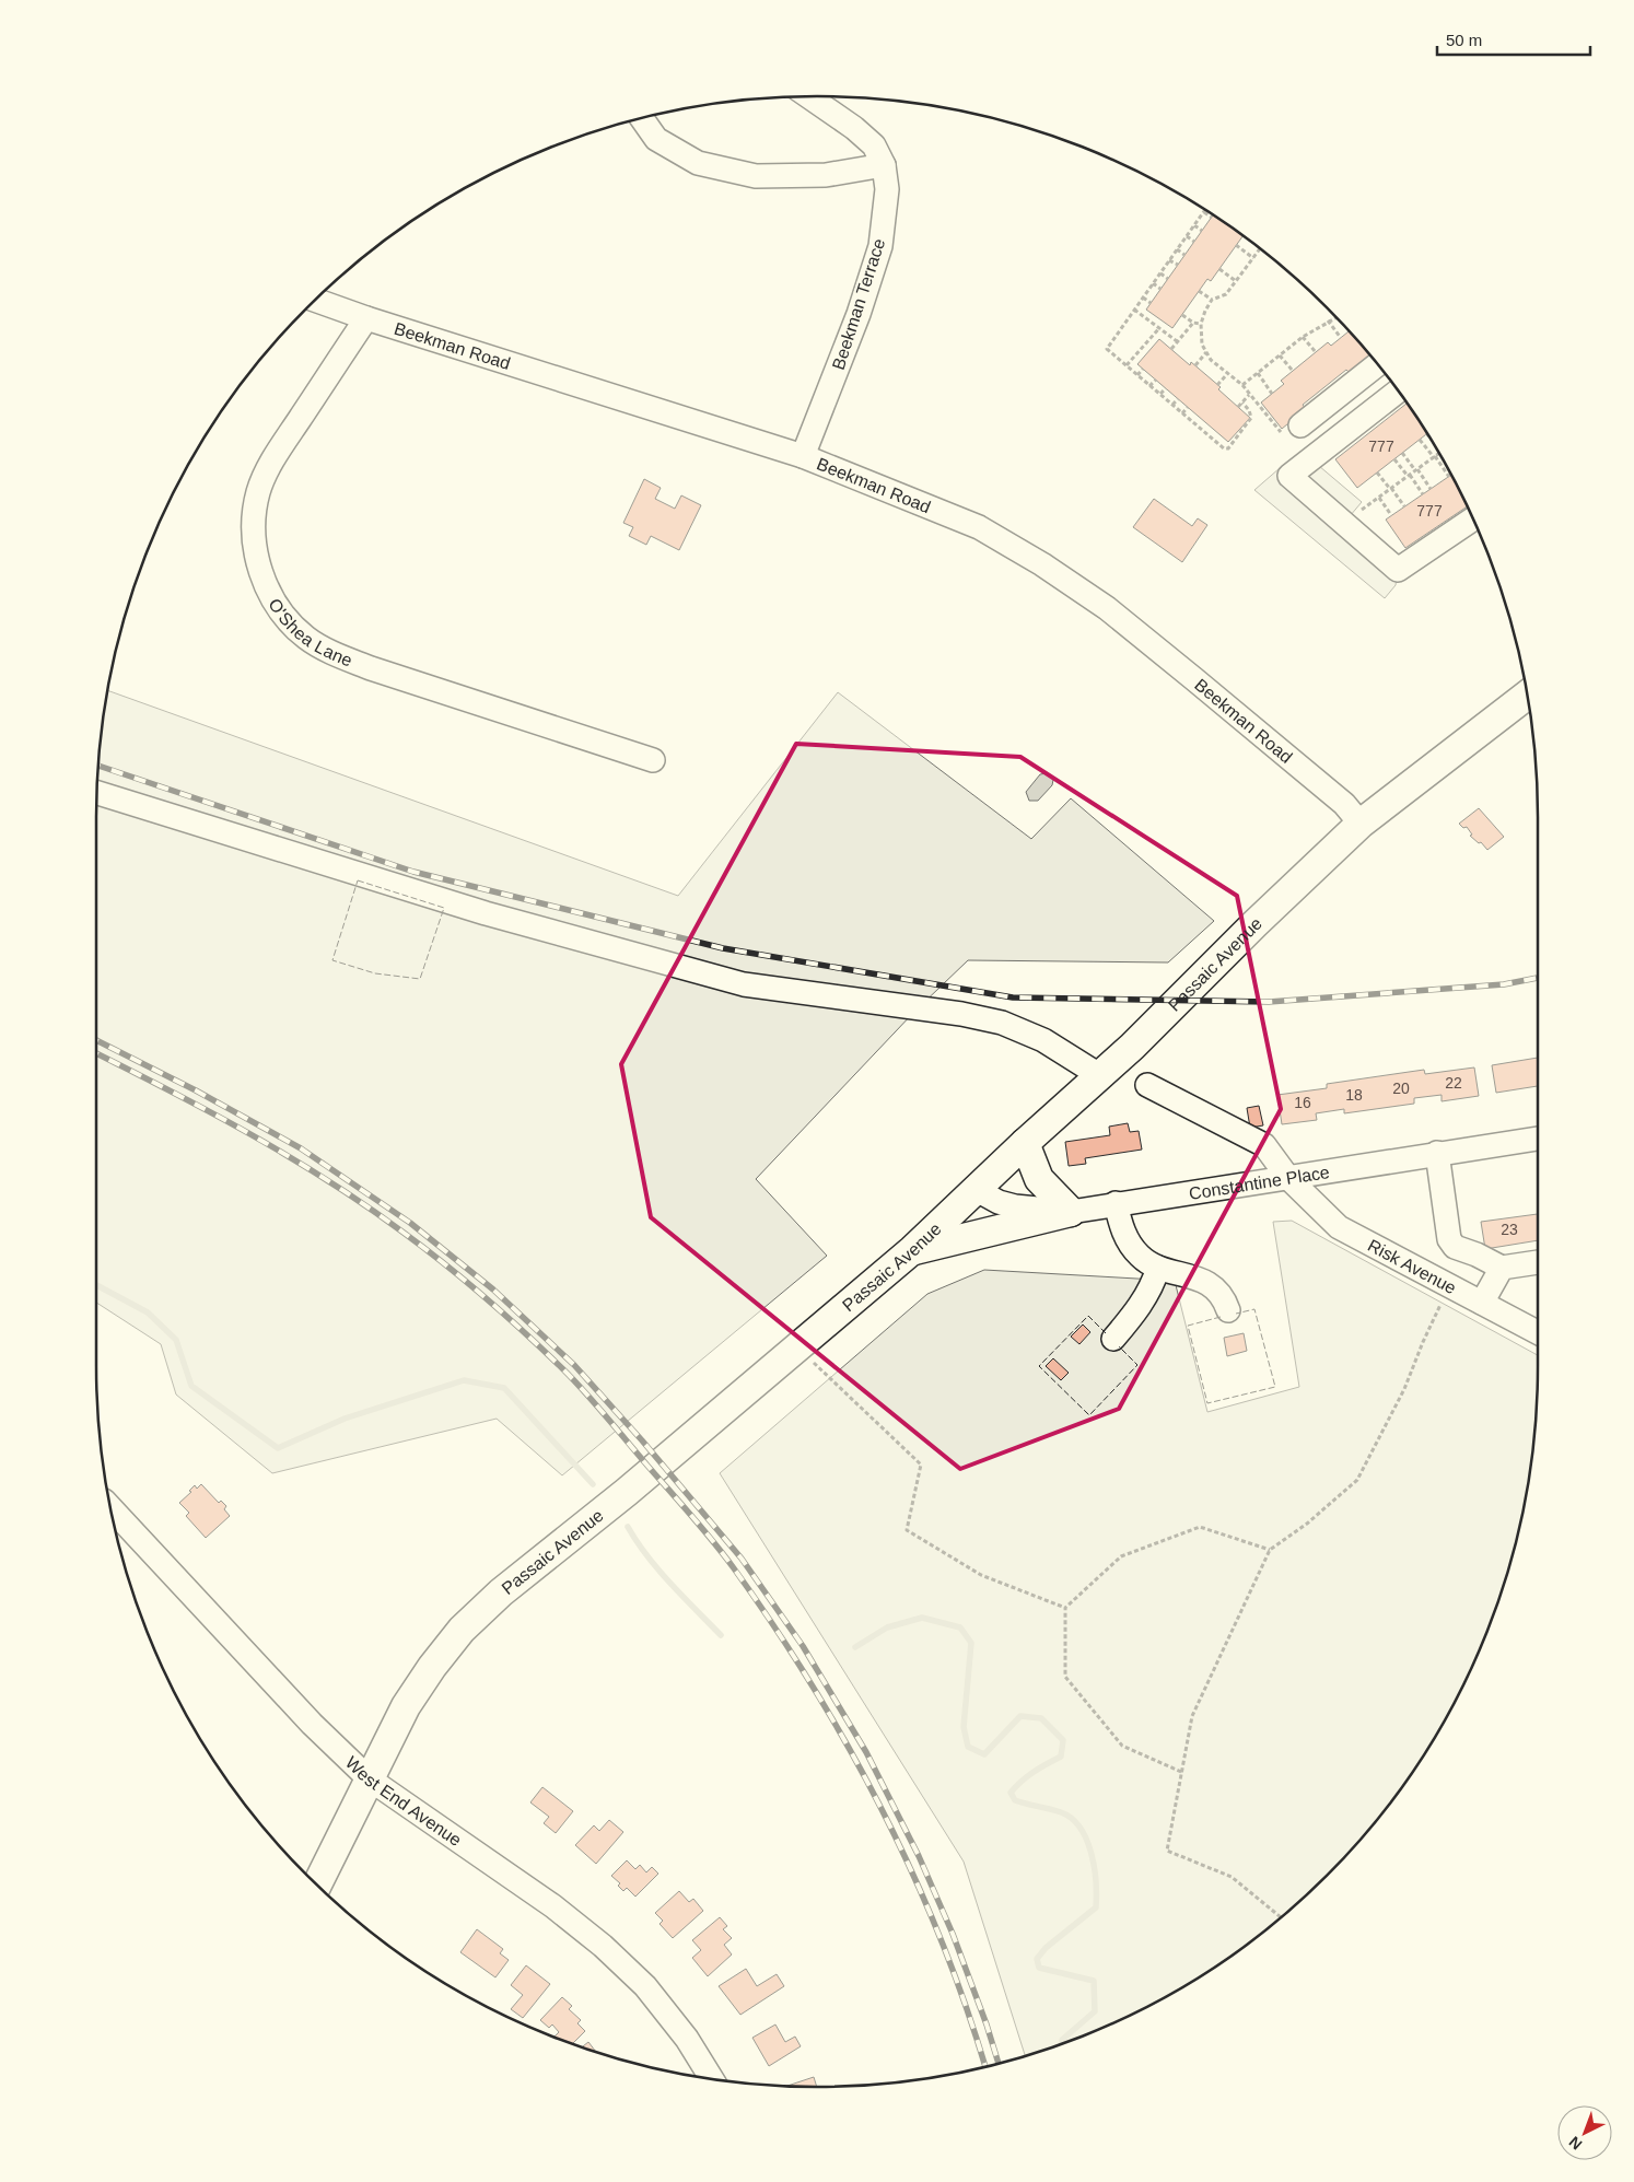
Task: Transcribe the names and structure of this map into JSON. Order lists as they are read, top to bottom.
{
  "streets": {
    "main road": ["Passaic Avenue"],
    "street": [
      "Beekman Terrace",
      "Beekman Road",
      "O'Shea Lane",
      "Constantine Place",
      "Risk Avenue",
      "West End Avenue"
    ]
  },
  "crossings": [
    ["Beekman Terrace", "Beekman Road"],
    ["Beekman Road", "O'Shea Lane"],
    ["Beekman Road", "Passaic Avenue"],
    ["Passaic Avenue", "Constantine Place"],
    ["Passaic Avenue", "West End Avenue"],
    ["Constantine Place", "Risk Avenue"]
  ],
  "house_numbers": [
    "777",
    "777",
    "22",
    "20",
    "18",
    "16",
    "23"
  ],
  "scale_bar": "50 m",
  "north": "bottom left"
}
